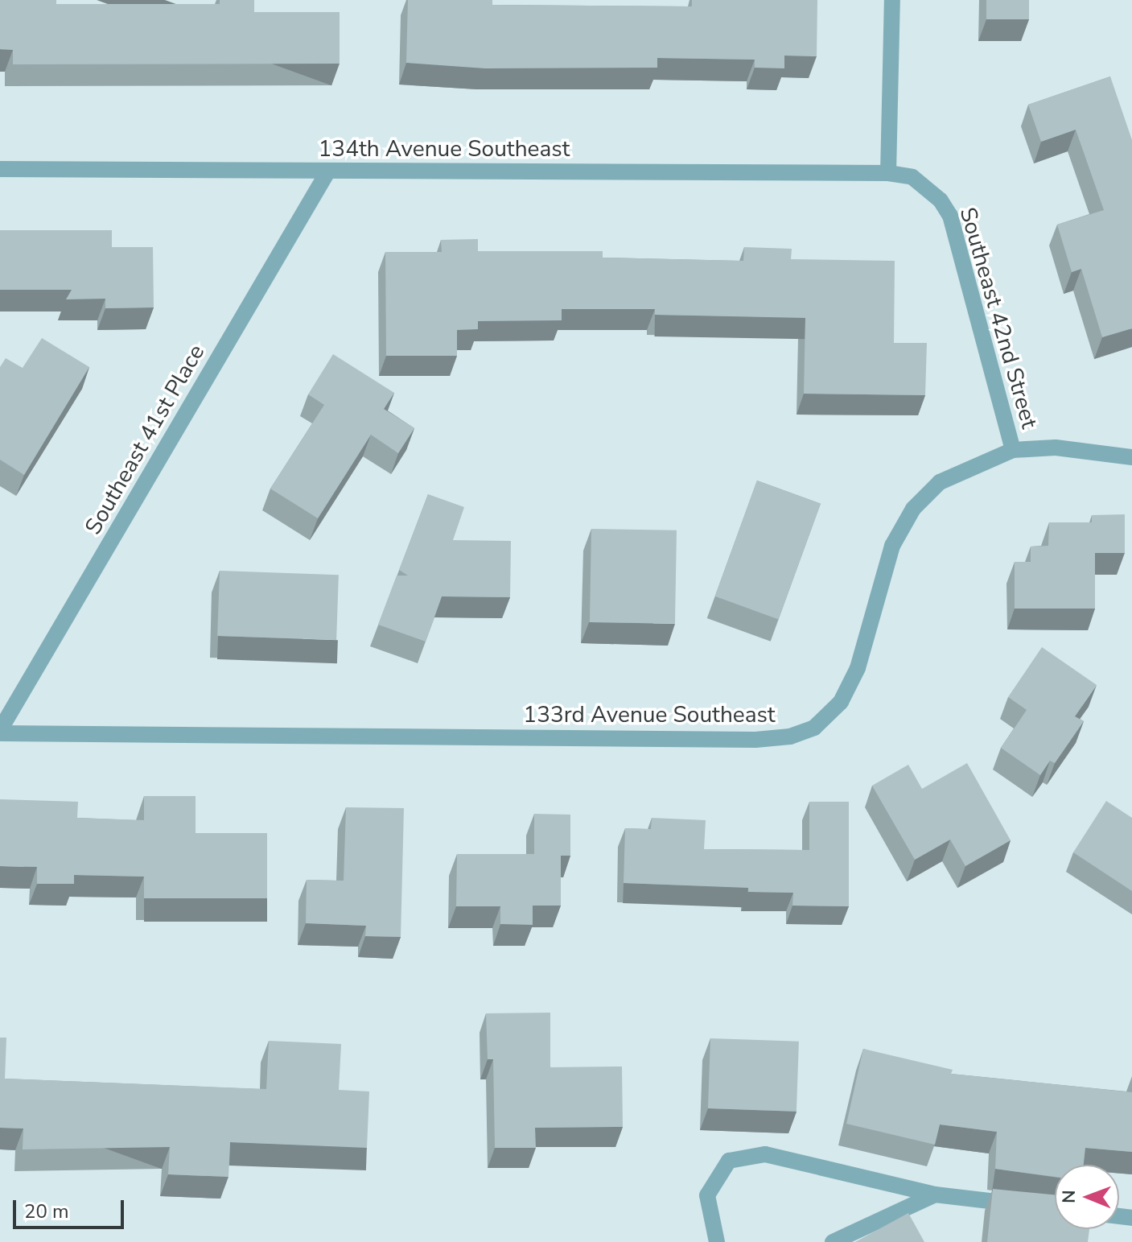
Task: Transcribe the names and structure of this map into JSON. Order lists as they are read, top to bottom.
{
  "streets": {
    "street": [
      "134th Avenue Southeast",
      "Southeast 42nd Street",
      "Southeast 41st Place",
      "133rd Avenue Southeast"
    ]
  },
  "crossings": [
    ["134th Avenue Southeast", "Southeast 42nd Street"],
    ["134th Avenue Southeast", "Southeast 41st Place"],
    ["Southeast 42nd Street", "133rd Avenue Southeast"],
    ["Southeast 41st Place", "133rd Avenue Southeast"]
  ],
  "scale_bar": "20 m",
  "north": "left"
}
